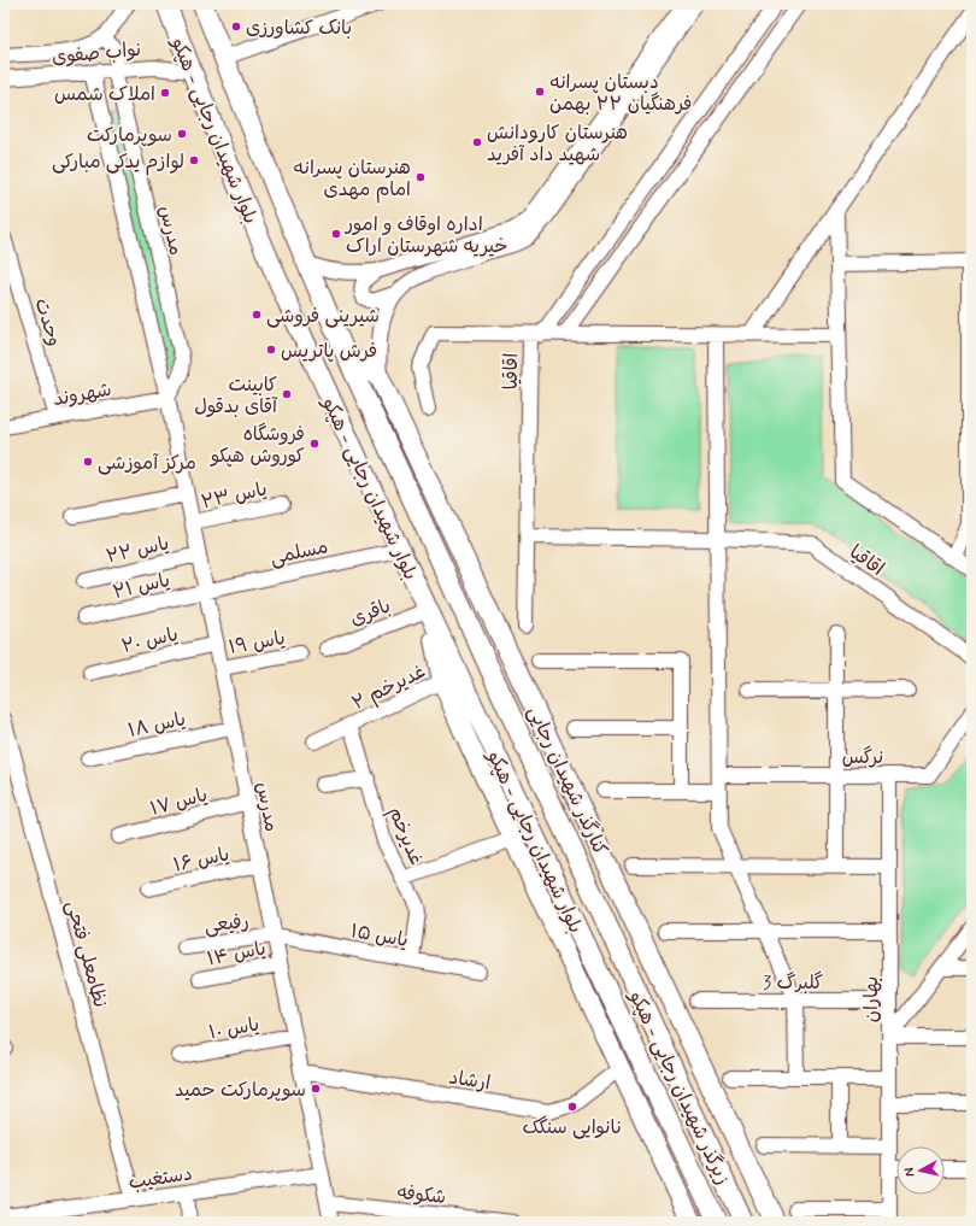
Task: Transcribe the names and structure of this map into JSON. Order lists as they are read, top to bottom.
{
  "streets": {
    "main road": ["بلوار شهیدان رجایی - هپکو", "کنارگذر شهیدان رجایی", "زیرگذر شهیدان رجایی - هپکو"],
    "street": [
      "نواب صفوی",
      "مدرس",
      "وحدت",
      "اقاقیا",
      "شهروند",
      "یاس ۲۳",
      "یاس ۲۲",
      "مسلمی",
      "یاس ۲۱",
      "باقری",
      "یاس ۲۰",
      "یاس ۱۹",
      "غدیرخم ۲",
      "یاس ۱۸",
      "نرگس",
      "یاس ۱۷",
      "غدیرخم",
      "یاس ۱۶",
      "رفیعی",
      "یاس ۱۵",
      "یاس ۱۴",
      "نظامعلی فتحی",
      "گلبرگ 3",
      "بهاران",
      "یاس ۱۰",
      "ارشاد",
      "دستغیب",
      "شکوفه"
    ]
  },
  "crossings": [
    ["نواب صفوی", "بلوار شهیدان رجایی - هپکو"],
    ["نواب صفوی", "مدرس"],
    ["بلوار شهیدان رجایی - هپکو", "مسلمی"],
    ["بلوار شهیدان رجایی - هپکو", "باقری"],
    ["بلوار شهیدان رجایی - هپکو", "کنارگذر شهیدان رجایی"],
    ["بلوار شهیدان رجایی - هپکو", "زیرگذر شهیدان رجایی - هپکو"],
    ["مدرس", "شهروند"],
    ["مدرس", "یاس ۲۳"],
    ["مدرس", "یاس ۲۲"],
    ["مدرس", "مسلمی"],
    ["مدرس", "یاس ۲۱"],
    ["مدرس", "یاس ۲۰"],
    ["مدرس", "یاس ۱۹"],
    ["مدرس", "یاس ۱۸"],
    ["مدرس", "یاس ۱۷"],
    ["مدرس", "یاس ۱۶"],
    ["مدرس", "رفیعی"],
    ["مدرس", "یاس ۱۵"],
    ["مدرس", "یاس ۱۴"],
    ["مدرس", "یاس ۱۰"],
    ["مدرس", "ارشاد"],
    ["مدرس", "دستغیب"],
    ["مدرس", "شکوفه"],
    ["وحدت", "شهروند"],
    ["مسلمی", "یاس ۲۱"],
    ["غدیرخم ۲", "غدیرخم"],
    ["نرگس", "بهاران"],
    ["غدیرخم", "یاس ۱۵"],
    ["رفیعی", "یاس ۱۵"],
    ["نظامعلی فتحی", "دستغیب"],
    ["گلبرگ 3", "بهاران"]
  ],
  "places": [
    "بانک کشاورزی",
    "دبستان پسرانه فرهنگیان ۲۲ بهمن",
    "املاک شمس",
    "سوپرمارکت",
    "هنرستان کارودانش شهید داد آفرید",
    "لوازم یدکی مبارکی",
    "هنرستان پسرانه امام مهدی",
    "اداره اوقاف و امور خیریه شهرستان اراک",
    "شیرینی فروشی",
    "فرش پاتریس",
    "کابینت آقای بدقول",
    "فروشگاه کوروش هپکو",
    "مرکز آموزشی",
    "سوپرمارکت حمید",
    "نانوایی سنگک"
  ],
  "north": "left"
}
